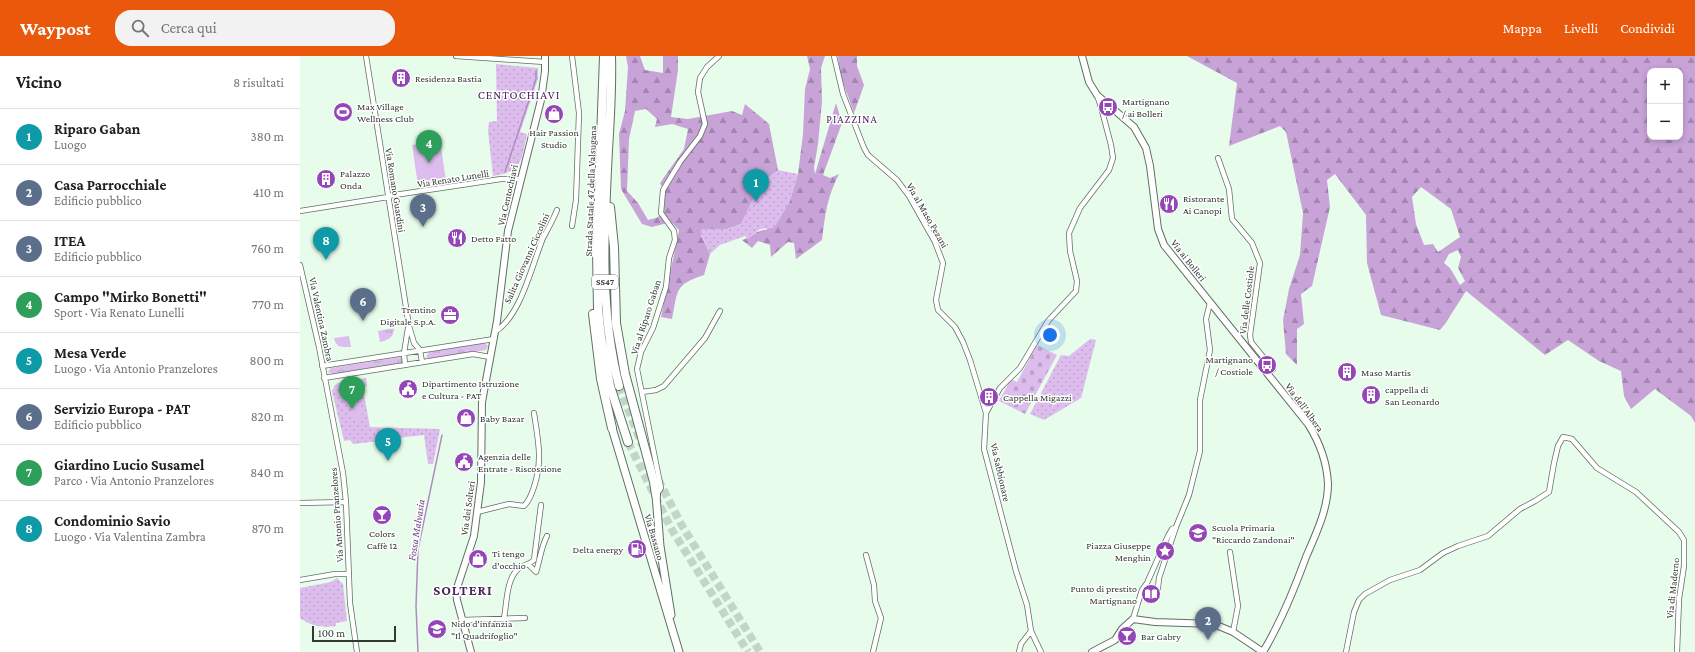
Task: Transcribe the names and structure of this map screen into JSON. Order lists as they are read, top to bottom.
{
  "streets": {
    "highway": ["Strada Statale 47 della Valsugana", "SS47"],
    "main road": ["Via Bassano"],
    "street": [
      "Via Renato Lunelli",
      "Via Romano Guardini",
      "Via Centochiavi",
      "Via al Maso Pezani",
      "Salita Giovanni Ciccolini",
      "Via ai Bolleri",
      "Via delle Costiole",
      "Via al Riparo Gaban",
      "Via Valentina Zambra",
      "Via dell'Albera",
      "Via Sabbionare",
      "Via dei Solteri",
      "Via Antonio Pranzelores",
      "Via di Maderno"
    ]
  },
  "crossings": [
    ["Via Renato Lunelli", "Via Romano Guardini"],
    ["Via Renato Lunelli", "Via Centochiavi"],
    ["Via Centochiavi", "Salita Giovanni Ciccolini"],
    ["Via Centochiavi", "Via dei Solteri"],
    ["Via al Maso Pezani", "Via Sabbionare"],
    ["Via ai Bolleri", "Via dell'Albera"],
    ["Via ai Bolleri", "Via Sabbionare"],
    ["Via delle Costiole", "Via dell'Albera"],
    ["Via Valentina Zambra", "Via Antonio Pranzelores"]
  ],
  "districts": ["CENTOCHIAVI", "PIAZZINA", "SOLTERI"],
  "water": ["Fossa Malvasia"],
  "places": {
    "building": [
      "Residenza Bastia",
      "Palazzo Onda",
      "Maso Martis",
      "cappella di San Leonardo",
      "Cappella Migazzi"
    ],
    "bus stop": ["Martignano / ai Bolleri", "Martignano / Costiole"],
    "sports": ["Max Village Wellness Club"],
    "shop": ["Hair Passion Studio", "Baby Bazar", "Ti tengo d'occhio"],
    "restaurant": ["Ristorante Ai Canopi", "Detto Fatto"],
    "office": ["Trentino Digitale S.p.A."],
    "public building": ["Dipartimento Istruzione e Cultura - PAT", "Agenzia delle Entrate - Riscossione"],
    "bar": ["Colors Caffè 12", "Bar Gabry"],
    "school or university": ["Scuola Primaria \"Riccardo Zandonai\"", "Nido d'infanzia \"Il Quadrifoglio\""],
    "fuel station": ["Delta energy"],
    "place": ["Piazza Giuseppe Menghin"],
    "library": ["Punto di prestito Martignano"]
  },
  "scale_bar": "100 m",
  "page": {
    "header": "Waypost",
    "search": "Cerca qui",
    "nav": ["Mappa", "Livelli", "Condividi"],
    "heading": ["Vicino", "8 risultati"],
    "map_buttons": ["+", "−"],
    "list": [
      {
        "mark": "1",
        "name": "Riparo Gaban",
        "note": "Luogo",
        "value": "380 m"
      },
      {
        "mark": "2",
        "name": "Casa Parrocchiale",
        "note": "Edificio pubblico",
        "value": "410 m"
      },
      {
        "mark": "3",
        "name": "ITEA",
        "note": "Edificio pubblico",
        "value": "760 m"
      },
      {
        "mark": "4",
        "name": "Campo \"Mirko Bonetti\"",
        "note": "Sport · Via Renato Lunelli",
        "value": "770 m"
      },
      {
        "mark": "5",
        "name": "Mesa Verde",
        "note": "Luogo · Via Antonio Pranzelores",
        "value": "800 m"
      },
      {
        "mark": "6",
        "name": "Servizio Europa - PAT",
        "note": "Edificio pubblico",
        "value": "820 m"
      },
      {
        "mark": "7",
        "name": "Giardino Lucio Susamel",
        "note": "Parco · Via Antonio Pranzelores",
        "value": "840 m"
      },
      {
        "mark": "8",
        "name": "Condominio Savio",
        "note": "Luogo · Via Valentina Zambra",
        "value": "870 m"
      }
    ],
    "pins": [
      "4",
      "1",
      "3",
      "8",
      "6",
      "7",
      "5",
      "2"
    ],
    "scale": "100 m"
  }
}
